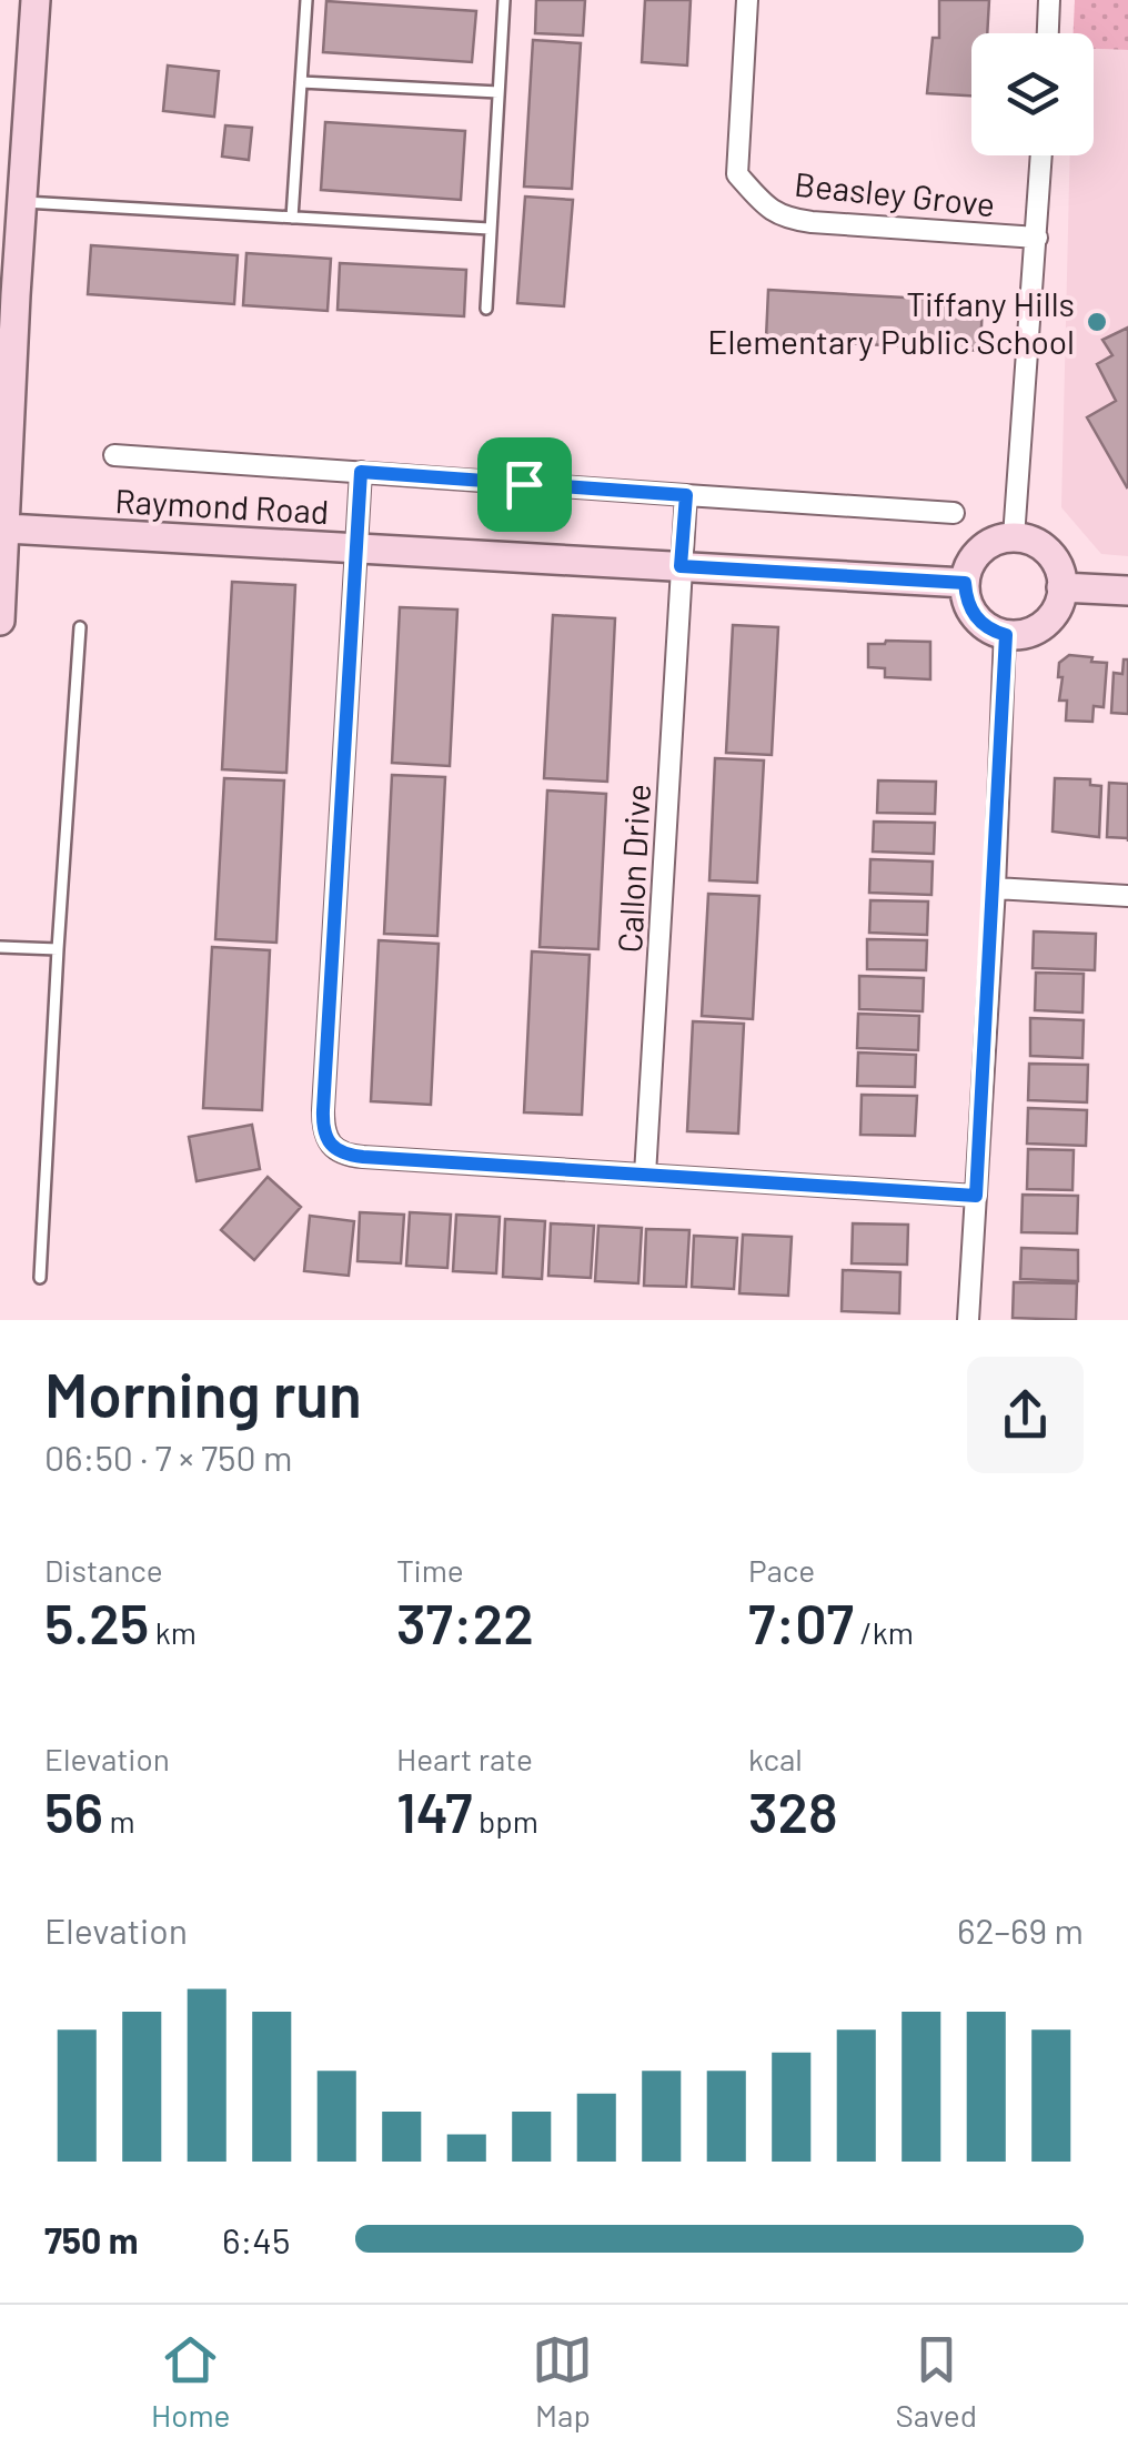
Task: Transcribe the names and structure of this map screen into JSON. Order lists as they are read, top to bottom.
{
  "streets": {
    "street": ["Beasley Grove", "Raymond Road", "Callon Drive"]
  },
  "crossings": [
    ["Raymond Road", "Callon Drive"]
  ],
  "places": ["Tiffany Hills Elementary Public School"],
  "page": {
    "heading": ["Morning run", "06:50 · 7 × 750 m"],
    "stats": [
      ["Distance", "5.25 km"],
      ["Time", "37:22"],
      ["Pace", "7:07 /km"],
      ["Elevation", "56 m"],
      ["Heart rate", "147 bpm"],
      ["kcal", "328"]
    ],
    "chart": ["Elevation", "62–69 m"],
    "list": [
      {
        "name": "750 m",
        "note": "6:45"
      }
    ],
    "tabs": ["Home", "Map", "Saved"]
  }
}
